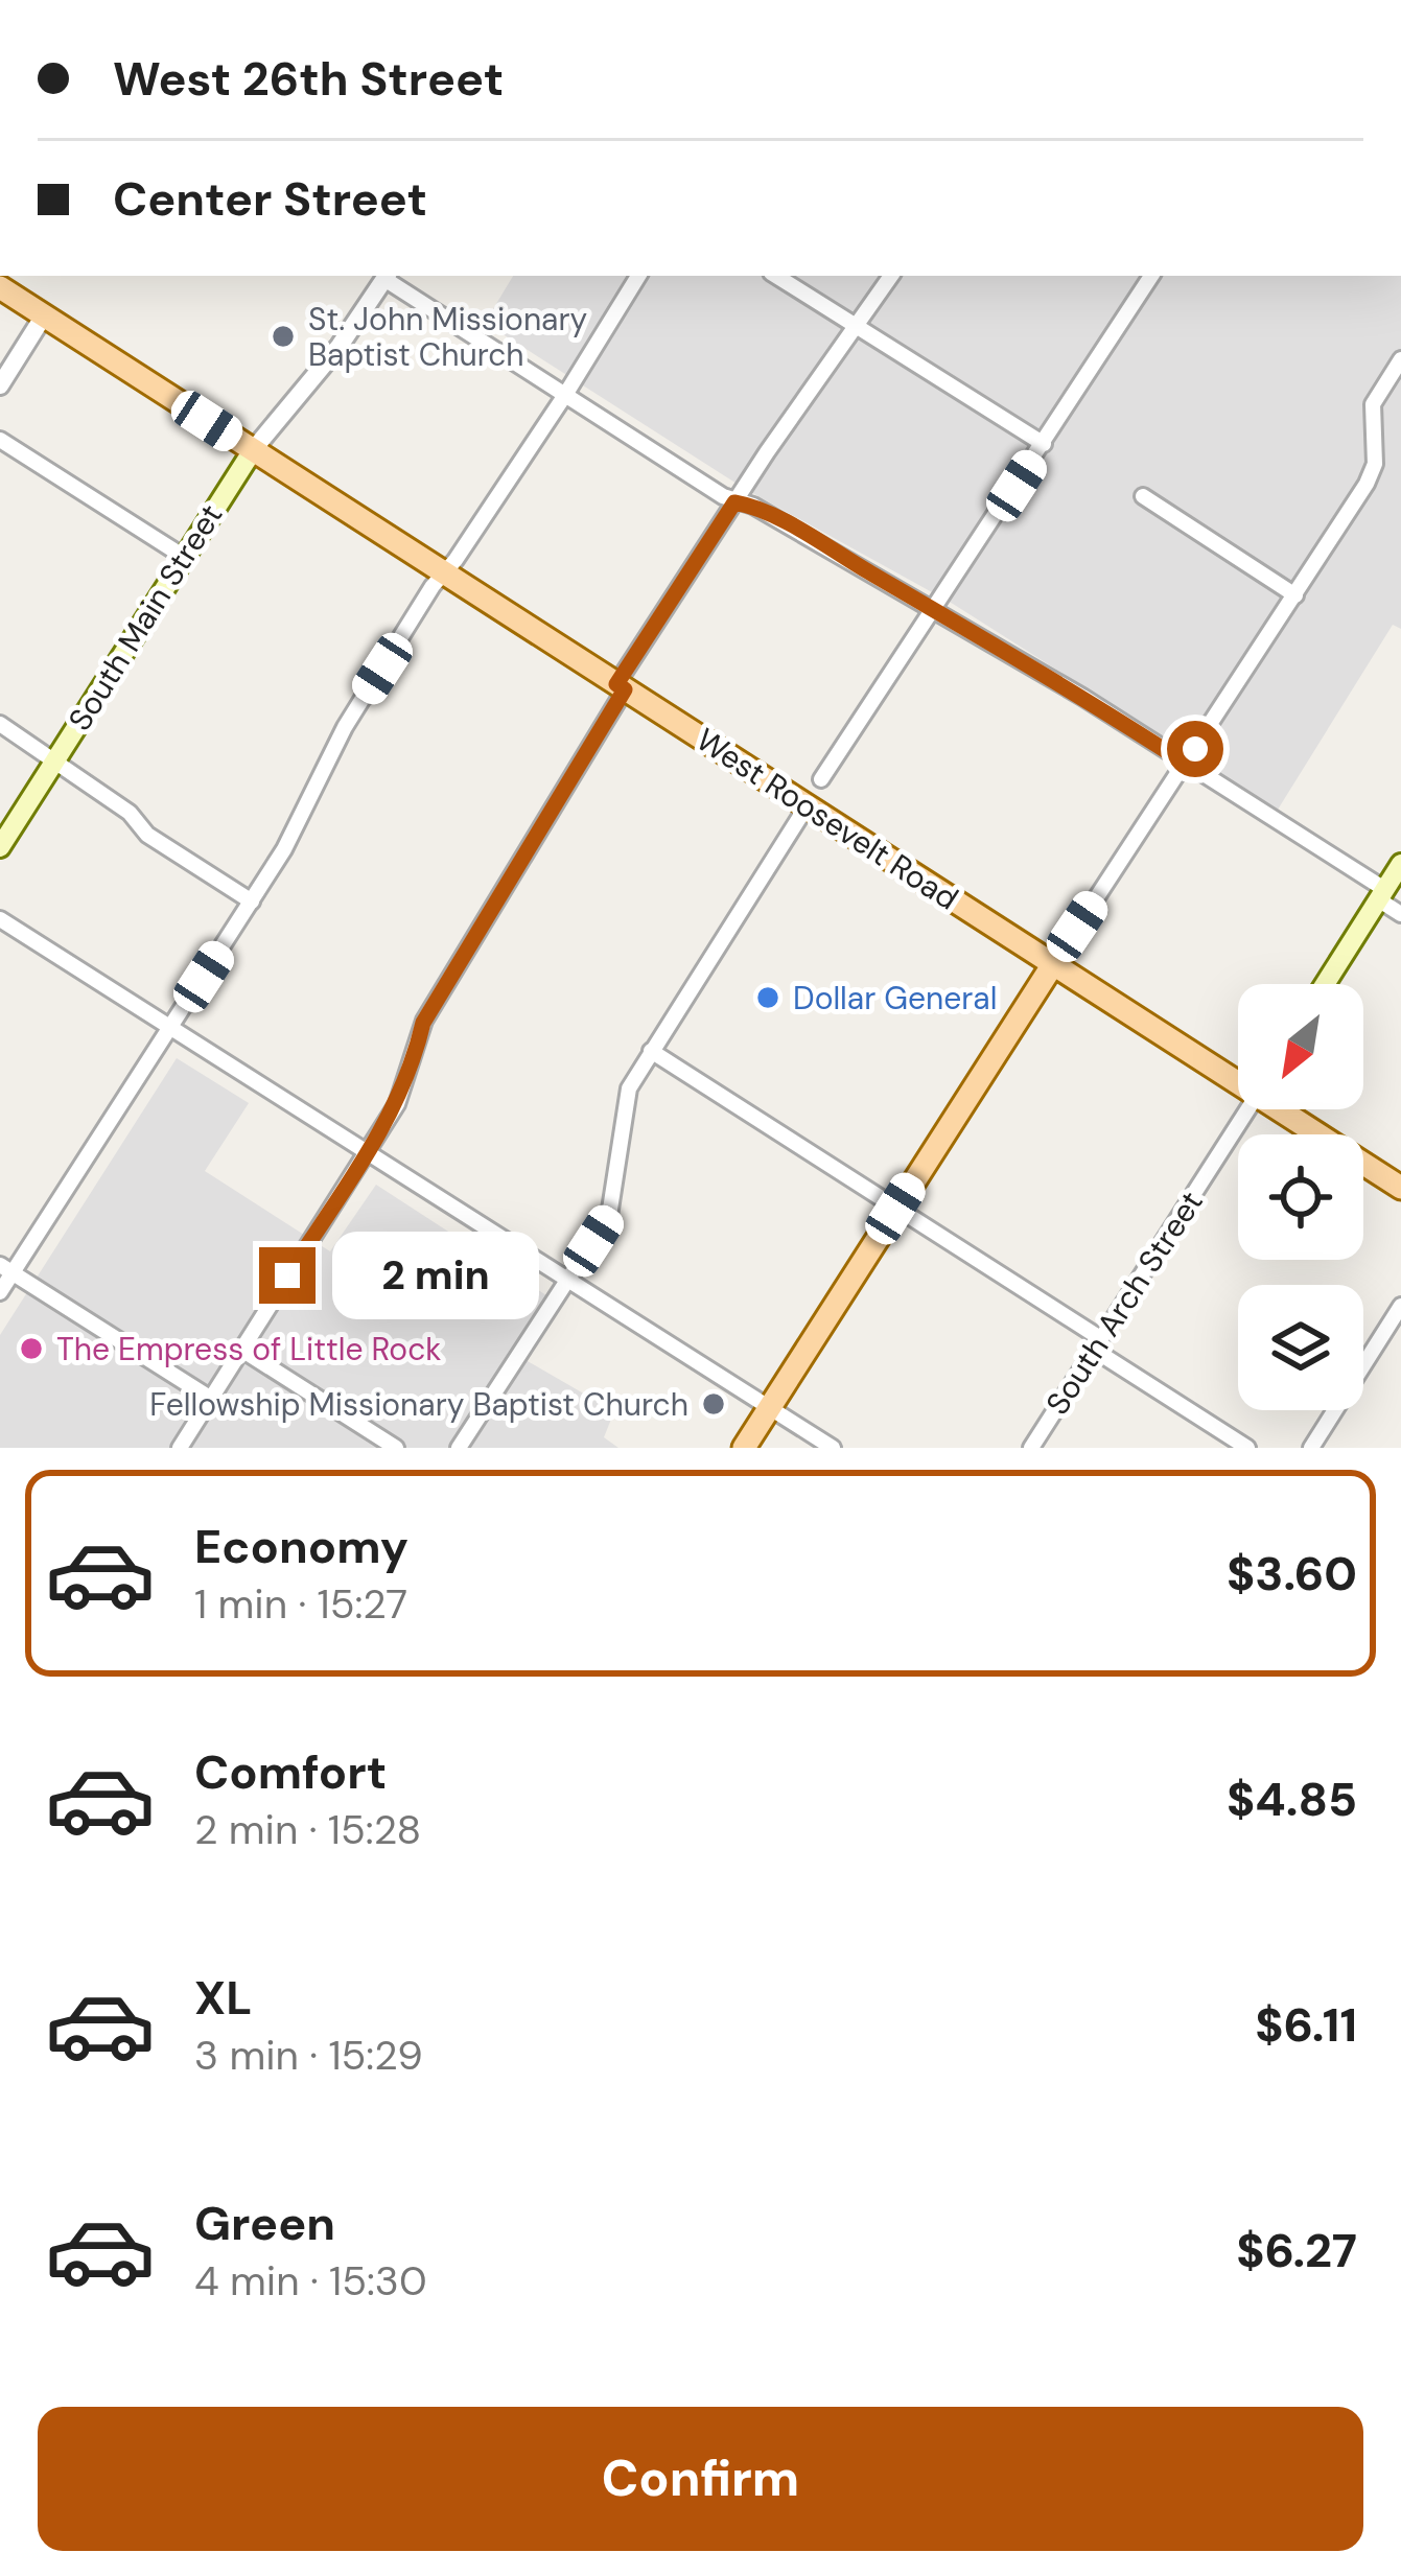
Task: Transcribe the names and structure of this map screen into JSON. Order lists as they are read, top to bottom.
{
  "streets": {
    "main road": ["South Main Street", "West Roosevelt Road"],
    "street": ["South Arch Street"]
  },
  "crossings": [
    ["South Main Street", "West Roosevelt Road"]
  ],
  "places": [
    "St. John Missionary Baptist Church",
    "Dollar General",
    "The Empress of Little Rock",
    "Fellowship Missionary Baptist Church"
  ],
  "north": "bottom left",
  "page": {
    "banner": ["West 26th Street", "Center Street"],
    "bubble": "2 min",
    "list": [
      {
        "name": "Economy",
        "note": "1 min · 15:27",
        "value": "$3.60"
      },
      {
        "name": "Comfort",
        "note": "2 min · 15:28",
        "value": "$4.85"
      },
      {
        "name": "XL",
        "note": "3 min · 15:29",
        "value": "$6.11"
      },
      {
        "name": "Green",
        "note": "4 min · 15:30",
        "value": "$6.27"
      }
    ],
    "buttons": "Confirm"
  }
}
